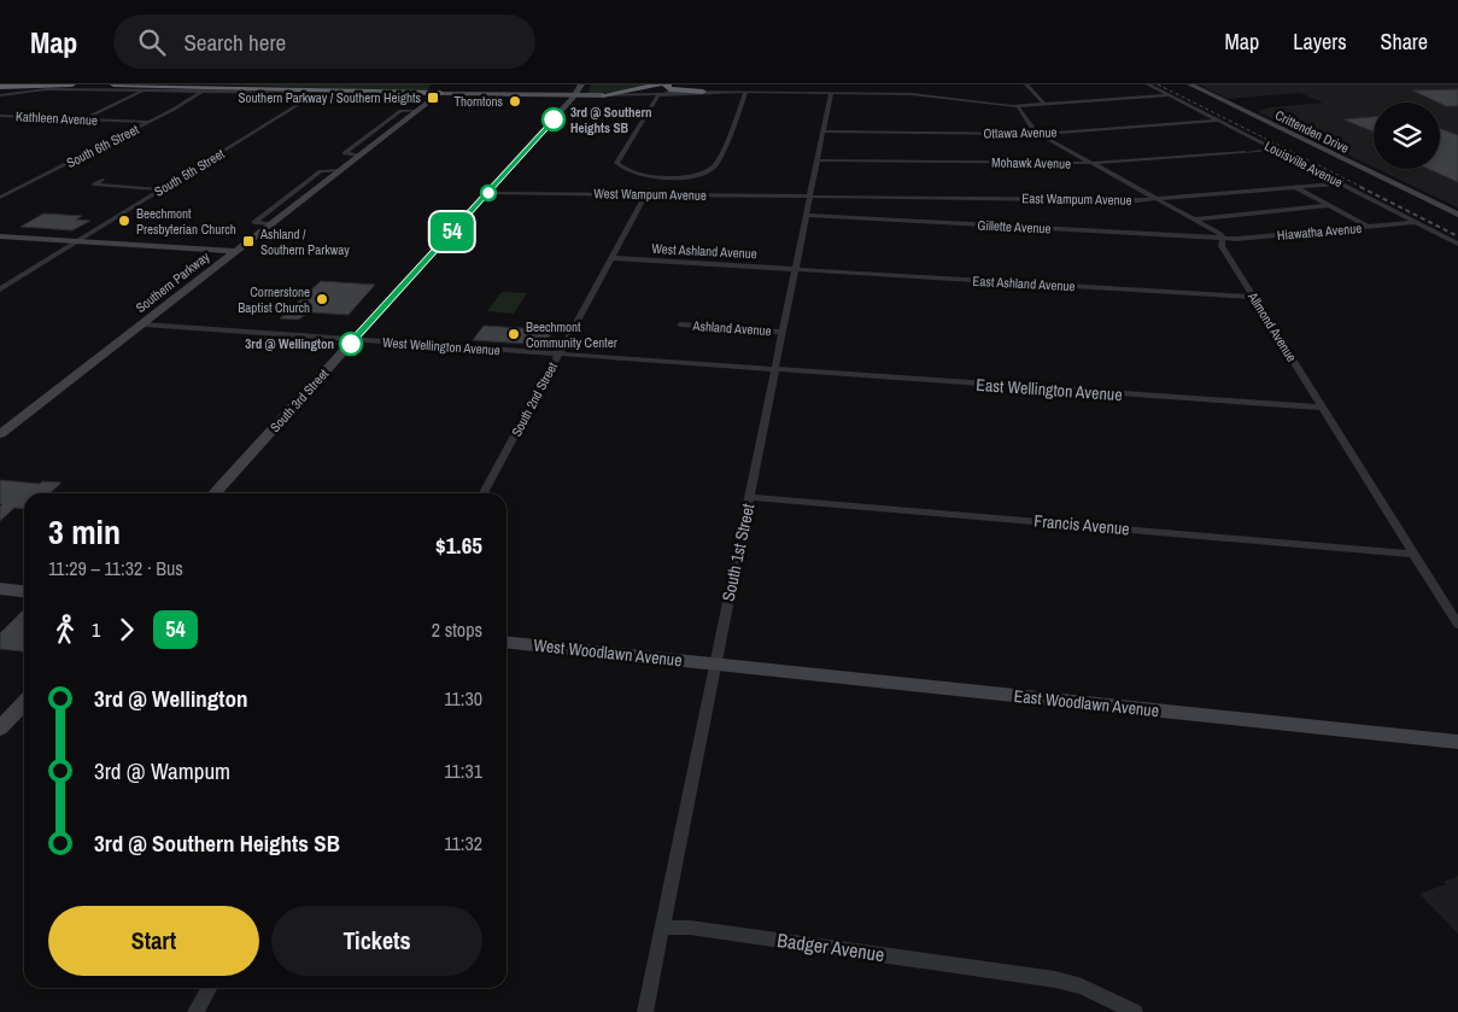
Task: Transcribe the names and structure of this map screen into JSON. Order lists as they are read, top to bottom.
{
  "streets": {
    "main road": [
      "Crittenden Drive",
      "Southern Parkway",
      "South 3rd Street",
      "West Woodlawn Avenue",
      "East Woodlawn Avenue"
    ],
    "street": [
      "Kathleen Avenue",
      "Ottawa Avenue",
      "South 6th Street",
      "Mohawk Avenue",
      "Louisville Avenue",
      "South 5th Street",
      "West Wampum Avenue",
      "East Wampum Avenue",
      "Gillette Avenue",
      "Hiawatha Avenue",
      "West Ashland Avenue",
      "East Ashland Avenue",
      "Allmond Avenue",
      "Ashland Avenue",
      "West Wellington Avenue",
      "East Wellington Avenue",
      "South 2nd Street",
      "Francis Avenue",
      "South 1st Street",
      "Badger Avenue"
    ]
  },
  "crossings": [
    ["Kathleen Avenue", "South 6th Street"],
    ["Ottawa Avenue", "Louisville Avenue"],
    ["Ottawa Avenue", "South 1st Street"],
    ["South 6th Street", "South 5th Street"],
    ["Mohawk Avenue", "Louisville Avenue"],
    ["Mohawk Avenue", "South 1st Street"],
    ["Louisville Avenue", "East Wampum Avenue"],
    ["Louisville Avenue", "Hiawatha Avenue"],
    ["West Wampum Avenue", "East Wampum Avenue"],
    ["West Wampum Avenue", "South 2nd Street"],
    ["West Wampum Avenue", "South 3rd Street"],
    ["West Wampum Avenue", "South 1st Street"],
    ["East Wampum Avenue", "South 1st Street"],
    ["Gillette Avenue", "Hiawatha Avenue"],
    ["Gillette Avenue", "Allmond Avenue"],
    ["Gillette Avenue", "South 1st Street"],
    ["Hiawatha Avenue", "Allmond Avenue"],
    ["West Ashland Avenue", "East Ashland Avenue"],
    ["West Ashland Avenue", "South 2nd Street"],
    ["West Ashland Avenue", "South 1st Street"],
    ["Southern Parkway", "West Wellington Avenue"],
    ["East Ashland Avenue", "Allmond Avenue"],
    ["East Ashland Avenue", "South 1st Street"],
    ["Allmond Avenue", "East Wellington Avenue"],
    ["Allmond Avenue", "Francis Avenue"],
    ["Ashland Avenue", "South 1st Street"],
    ["West Wellington Avenue", "East Wellington Avenue"],
    ["West Wellington Avenue", "South 2nd Street"],
    ["West Wellington Avenue", "South 3rd Street"],
    ["West Wellington Avenue", "South 1st Street"],
    ["East Wellington Avenue", "South 1st Street"],
    ["Francis Avenue", "South 1st Street"],
    ["South 1st Street", "West Woodlawn Avenue"],
    ["South 1st Street", "East Woodlawn Avenue"],
    ["South 1st Street", "Badger Avenue"],
    ["West Woodlawn Avenue", "East Woodlawn Avenue"]
  ],
  "places": {
    "transit": ["Southern Parkway / Southern Heights", "Ashland / Southern Parkway"],
    "other": [
      "Thorntons",
      "3rd @ Southern Heights SB",
      "Beechmont Presbyterian Church",
      "Cornerstone Baptist Church",
      "Beechmont Community Center",
      "3rd @ Wellington"
    ]
  },
  "lines": ["bus line 54"],
  "page": {
    "header": "Map",
    "search": "Search here",
    "nav": ["Map", "Layers", "Share"],
    "on_map": "54",
    "heading": ["3 min", "11:29 – 11:32 · Bus", "$1.65"],
    "legs": ["1", "54", "2 stops"],
    "list": [
      {
        "name": "3rd @ Wellington",
        "value": "11:30"
      },
      {
        "name": "3rd @ Wampum",
        "value": "11:31"
      },
      {
        "name": "3rd @ Southern Heights SB",
        "value": "11:32"
      }
    ],
    "buttons": ["Start", "Tickets"]
  }
}
